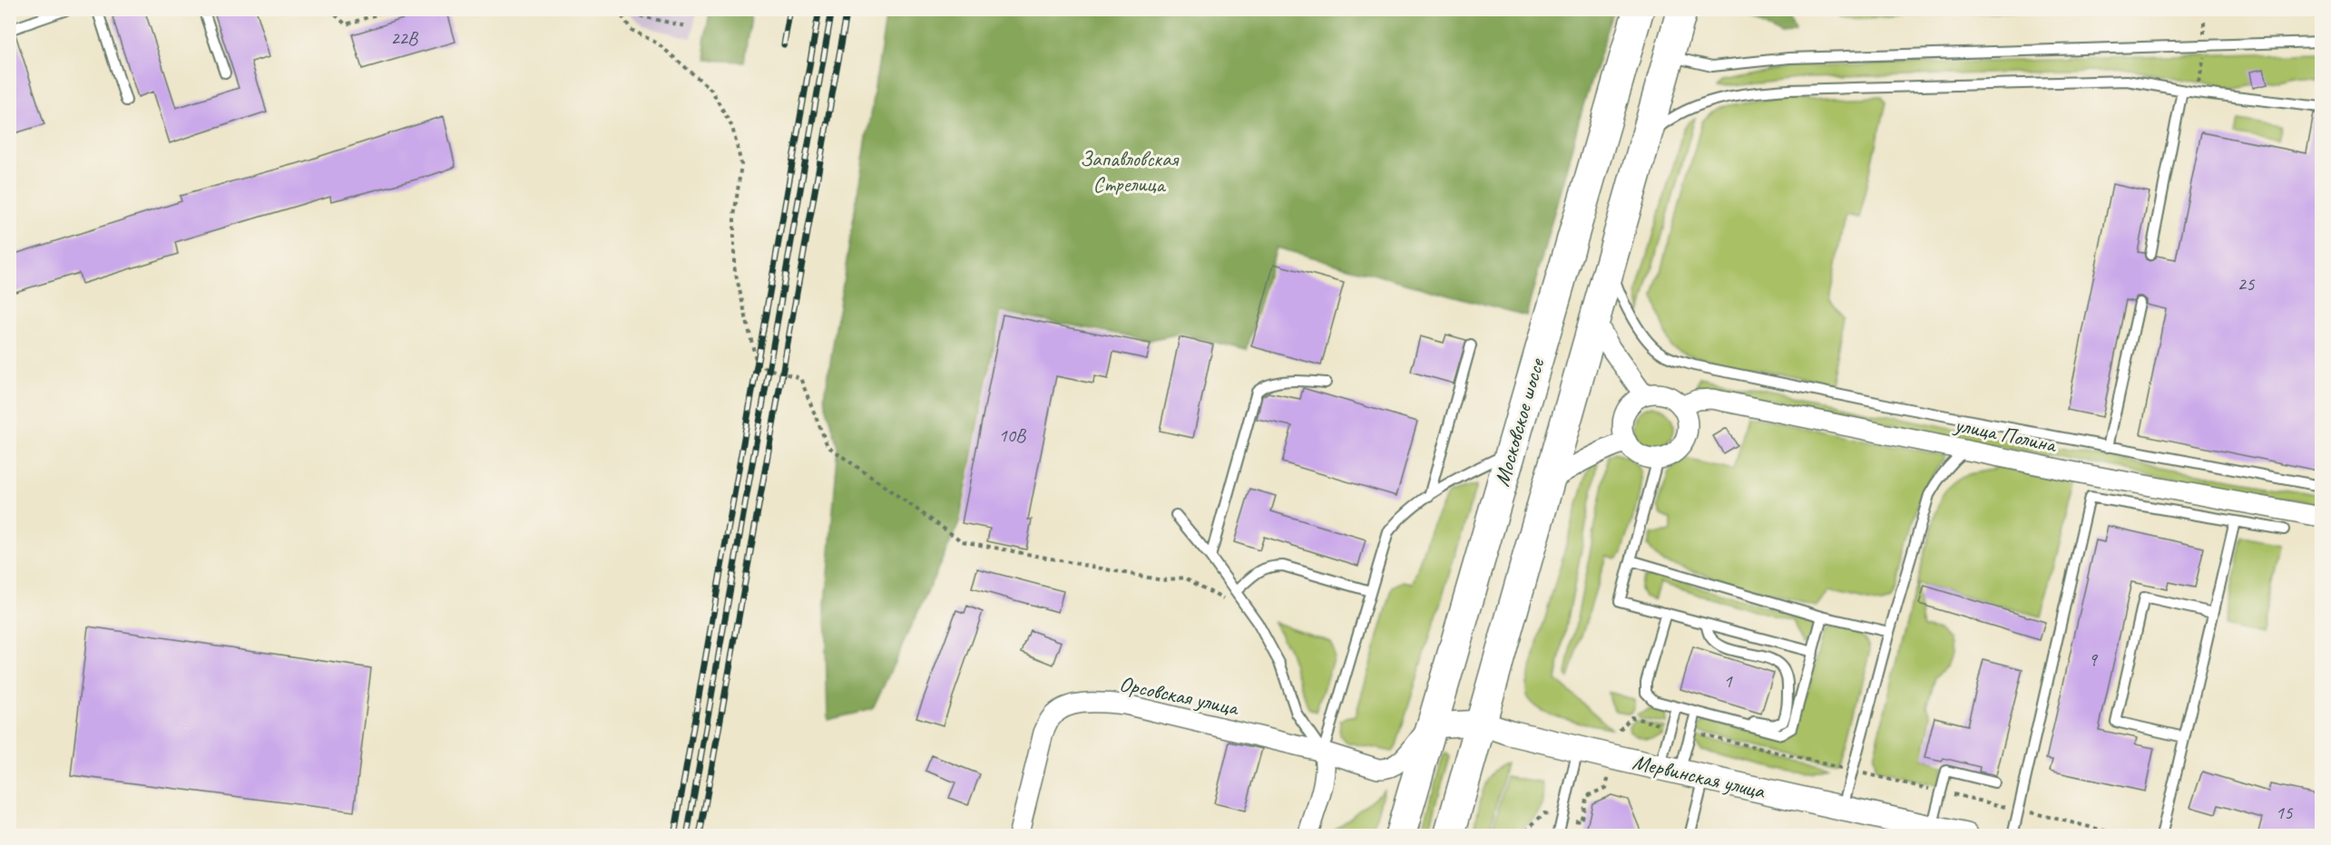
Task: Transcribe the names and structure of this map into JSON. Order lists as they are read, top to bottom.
{
  "streets": {
    "main road": ["Московское шоссе"],
    "street": ["улица Полина", "Орсовская улица", "Мервинская улица"]
  },
  "crossings": [
    ["Московское шоссе", "Орсовская улица"],
    ["Московское шоссе", "Мервинская улица"],
    ["Орсовская улица", "Мервинская улица"]
  ],
  "parks": ["Запавловская Стрелица"],
  "house_numbers": [
    "22В",
    "25",
    "10В",
    "9",
    "1",
    "15"
  ]
}
